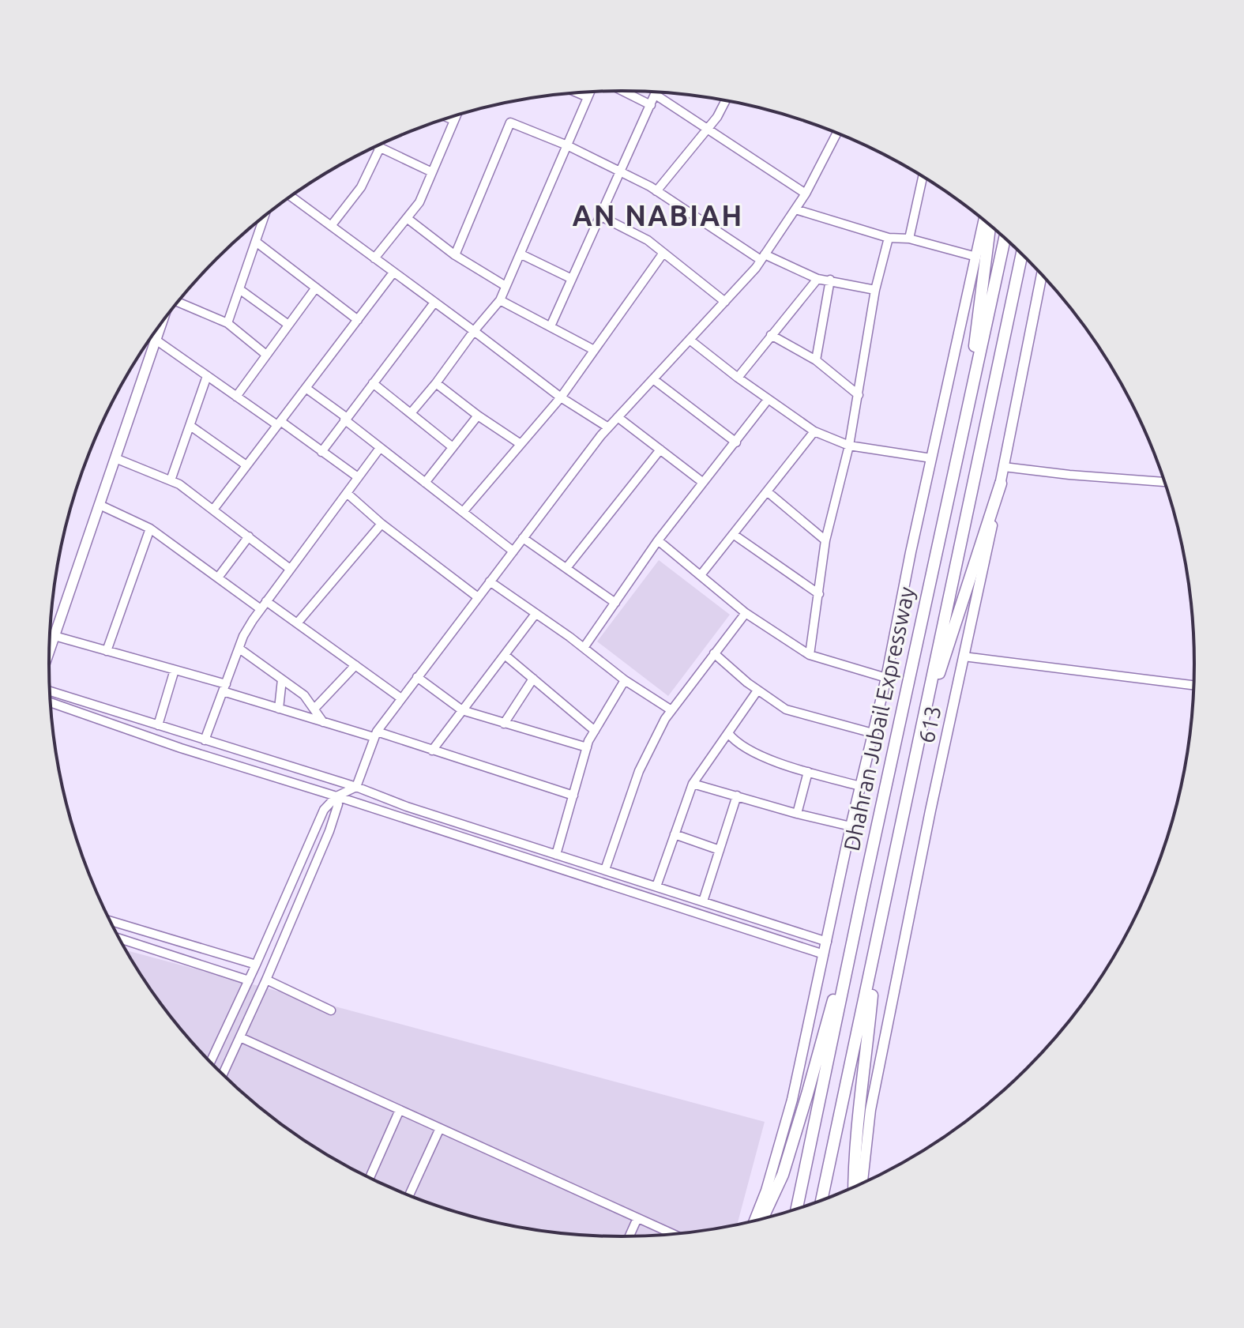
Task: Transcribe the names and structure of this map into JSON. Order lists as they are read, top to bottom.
{
  "streets": {
    "highway": ["Dhahran Jubail Expressway", "613"]
  },
  "districts": ["AN NABIAH"]
}
